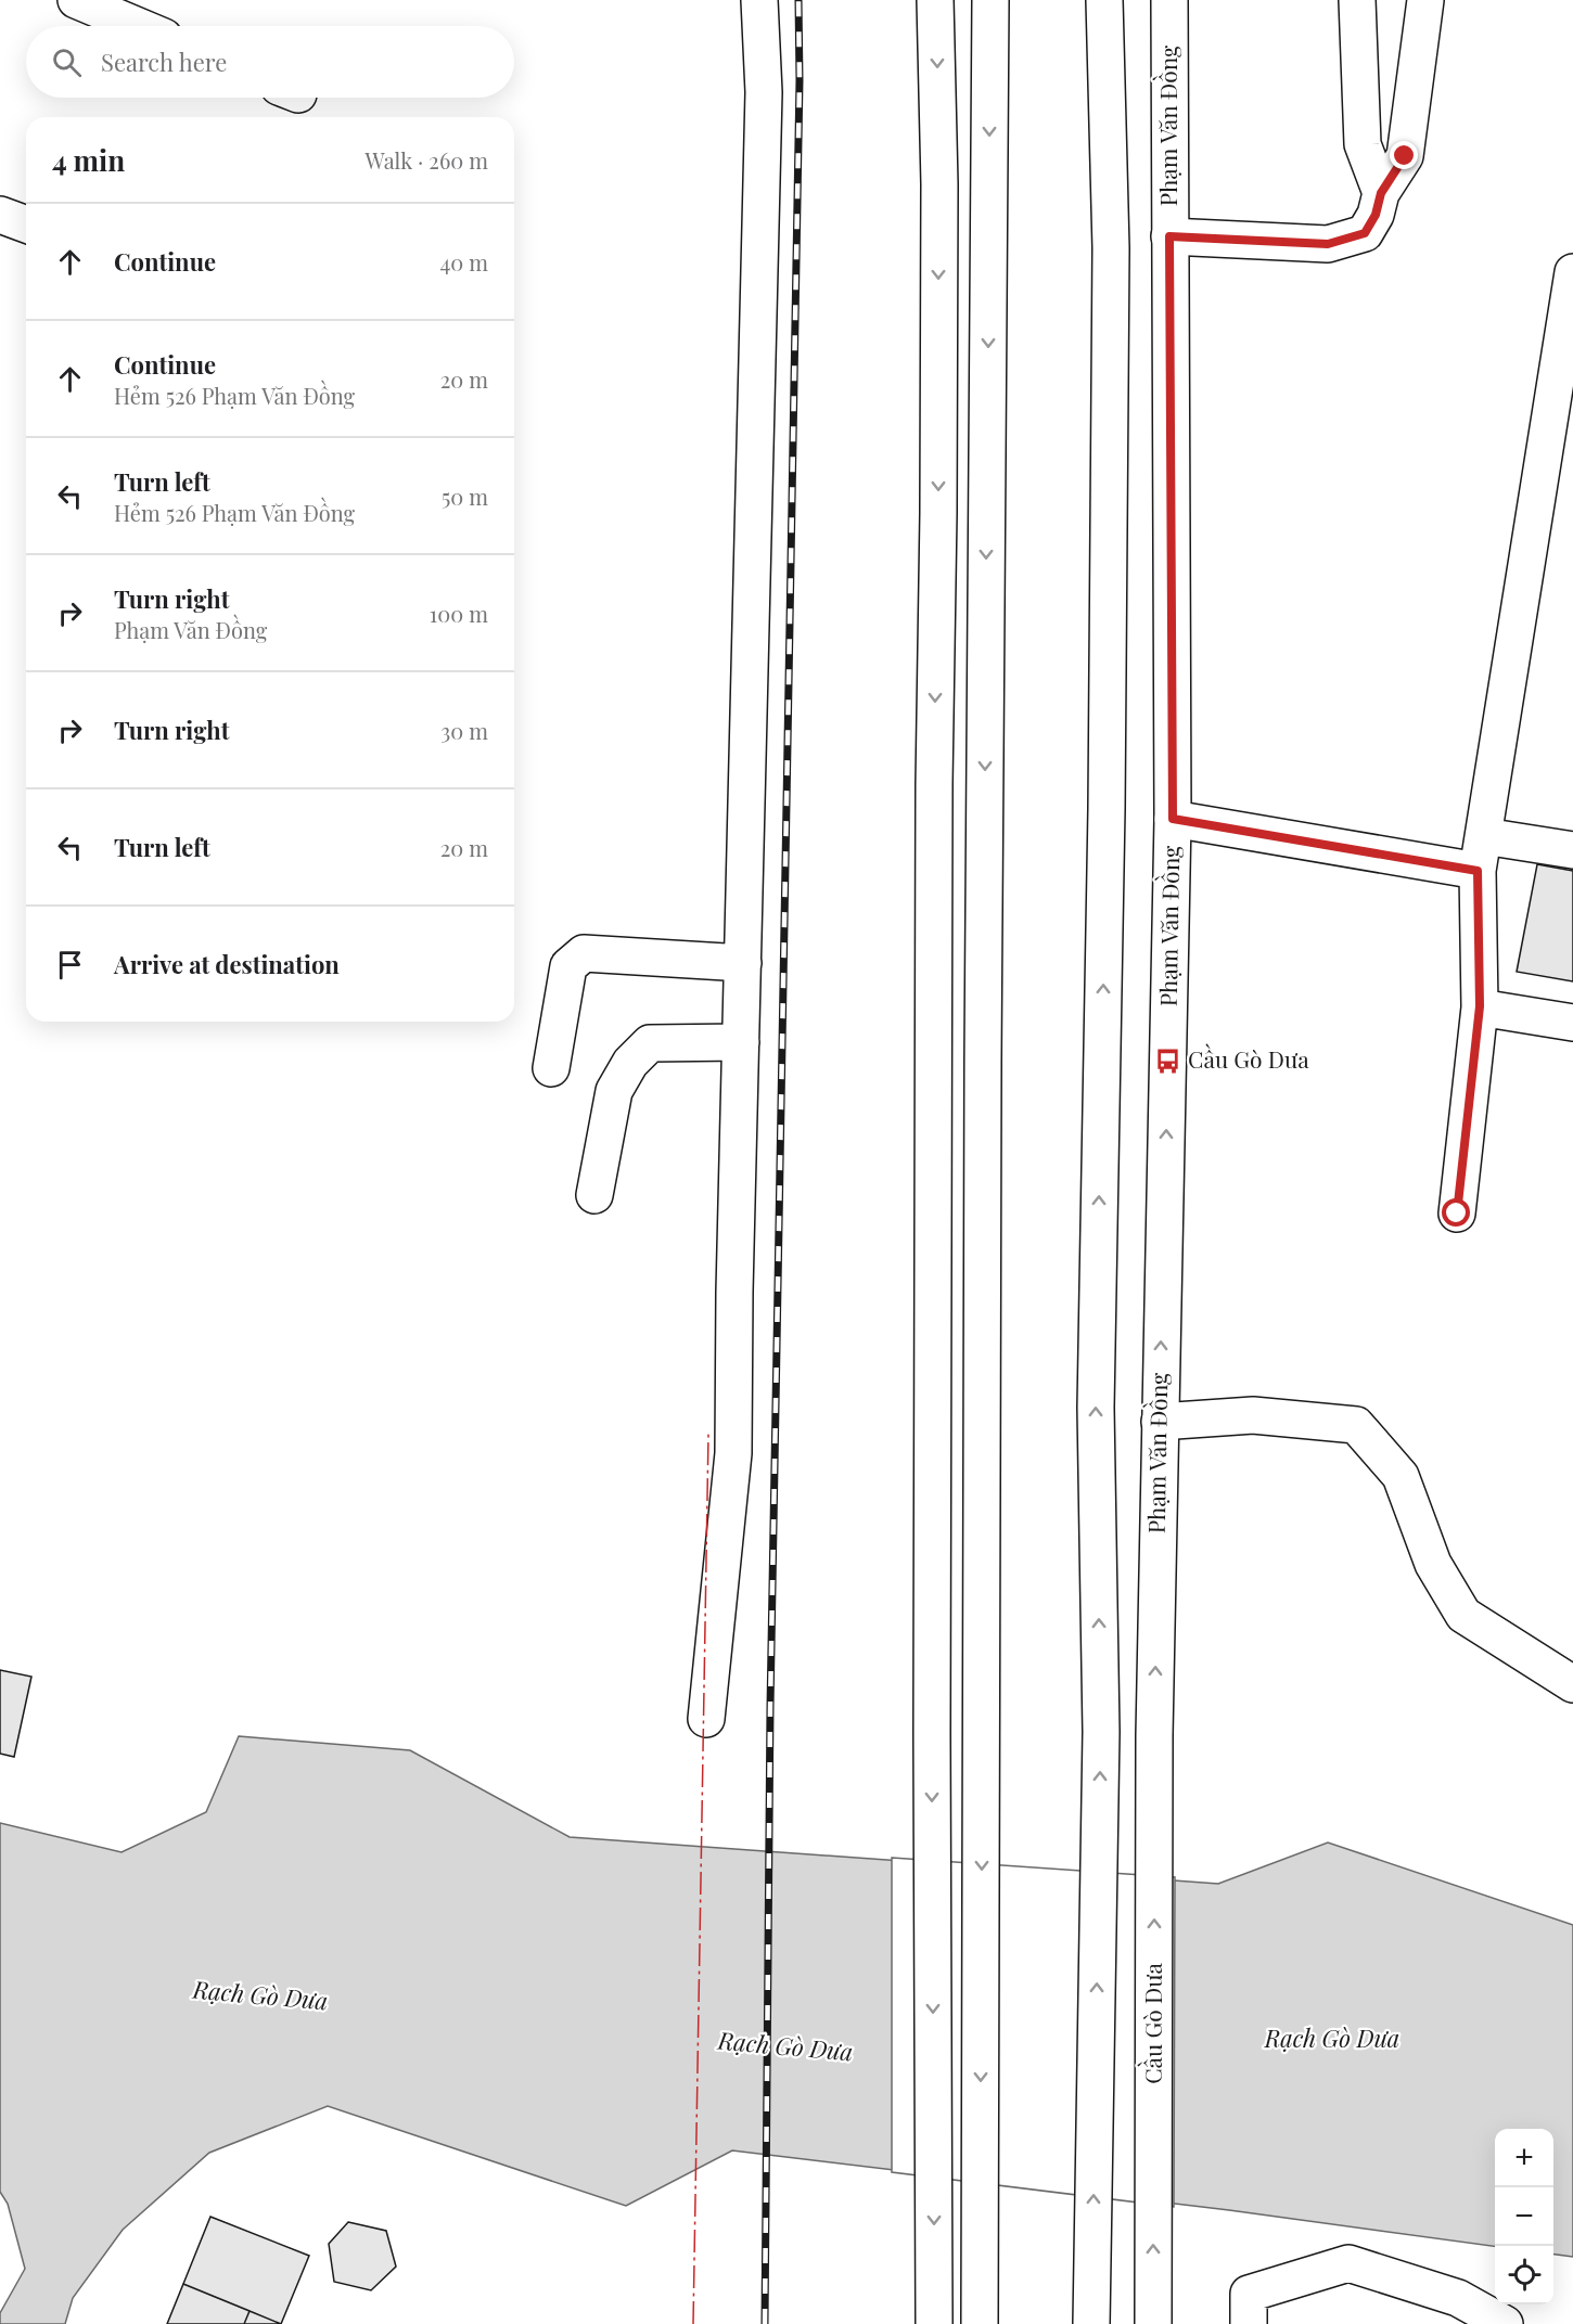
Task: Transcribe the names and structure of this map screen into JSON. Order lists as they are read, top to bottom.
{
  "streets": {
    "main road": ["Phạm Văn Đồng", "Cầu Gò Dưa"]
  },
  "crossings": [
    ["Phạm Văn Đồng", "Cầu Gò Dưa"]
  ],
  "water": ["Rạch Gò Dưa"],
  "places": {
    "bus stop": ["Cầu Gò Dưa"]
  },
  "page": {
    "search": "Search here",
    "heading": ["4 min", "Walk · 260 m"],
    "list": [
      ["Continue", "40 m"],
      ["Continue", "Hẻm 526 Phạm Văn Đồng", "20 m"],
      ["Turn left", "Hẻm 526 Phạm Văn Đồng", "50 m"],
      ["Turn right", "Phạm Văn Đồng", "100 m"],
      ["Turn right", "30 m"],
      ["Turn left", "20 m"],
      "Arrive at destination"
    ],
    "map_buttons": ["+", "−"]
  }
}
